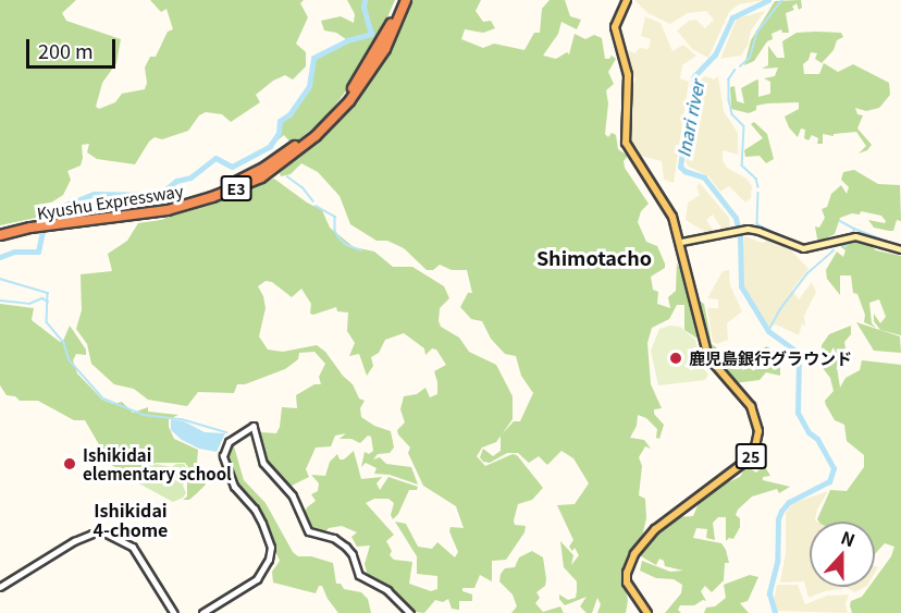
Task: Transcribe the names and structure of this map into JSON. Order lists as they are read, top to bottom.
{
  "streets": {
    "highway": ["E3", "Kyushu Expressway"],
    "main road": ["25"]
  },
  "districts": ["Shimotacho", "Ishikidai 4-chome"],
  "water": ["Inari river"],
  "places": ["鹿児島銀行グラウンド", "Ishikidai elementary school"],
  "scale_bar": "200 m",
  "north": "top"
}
